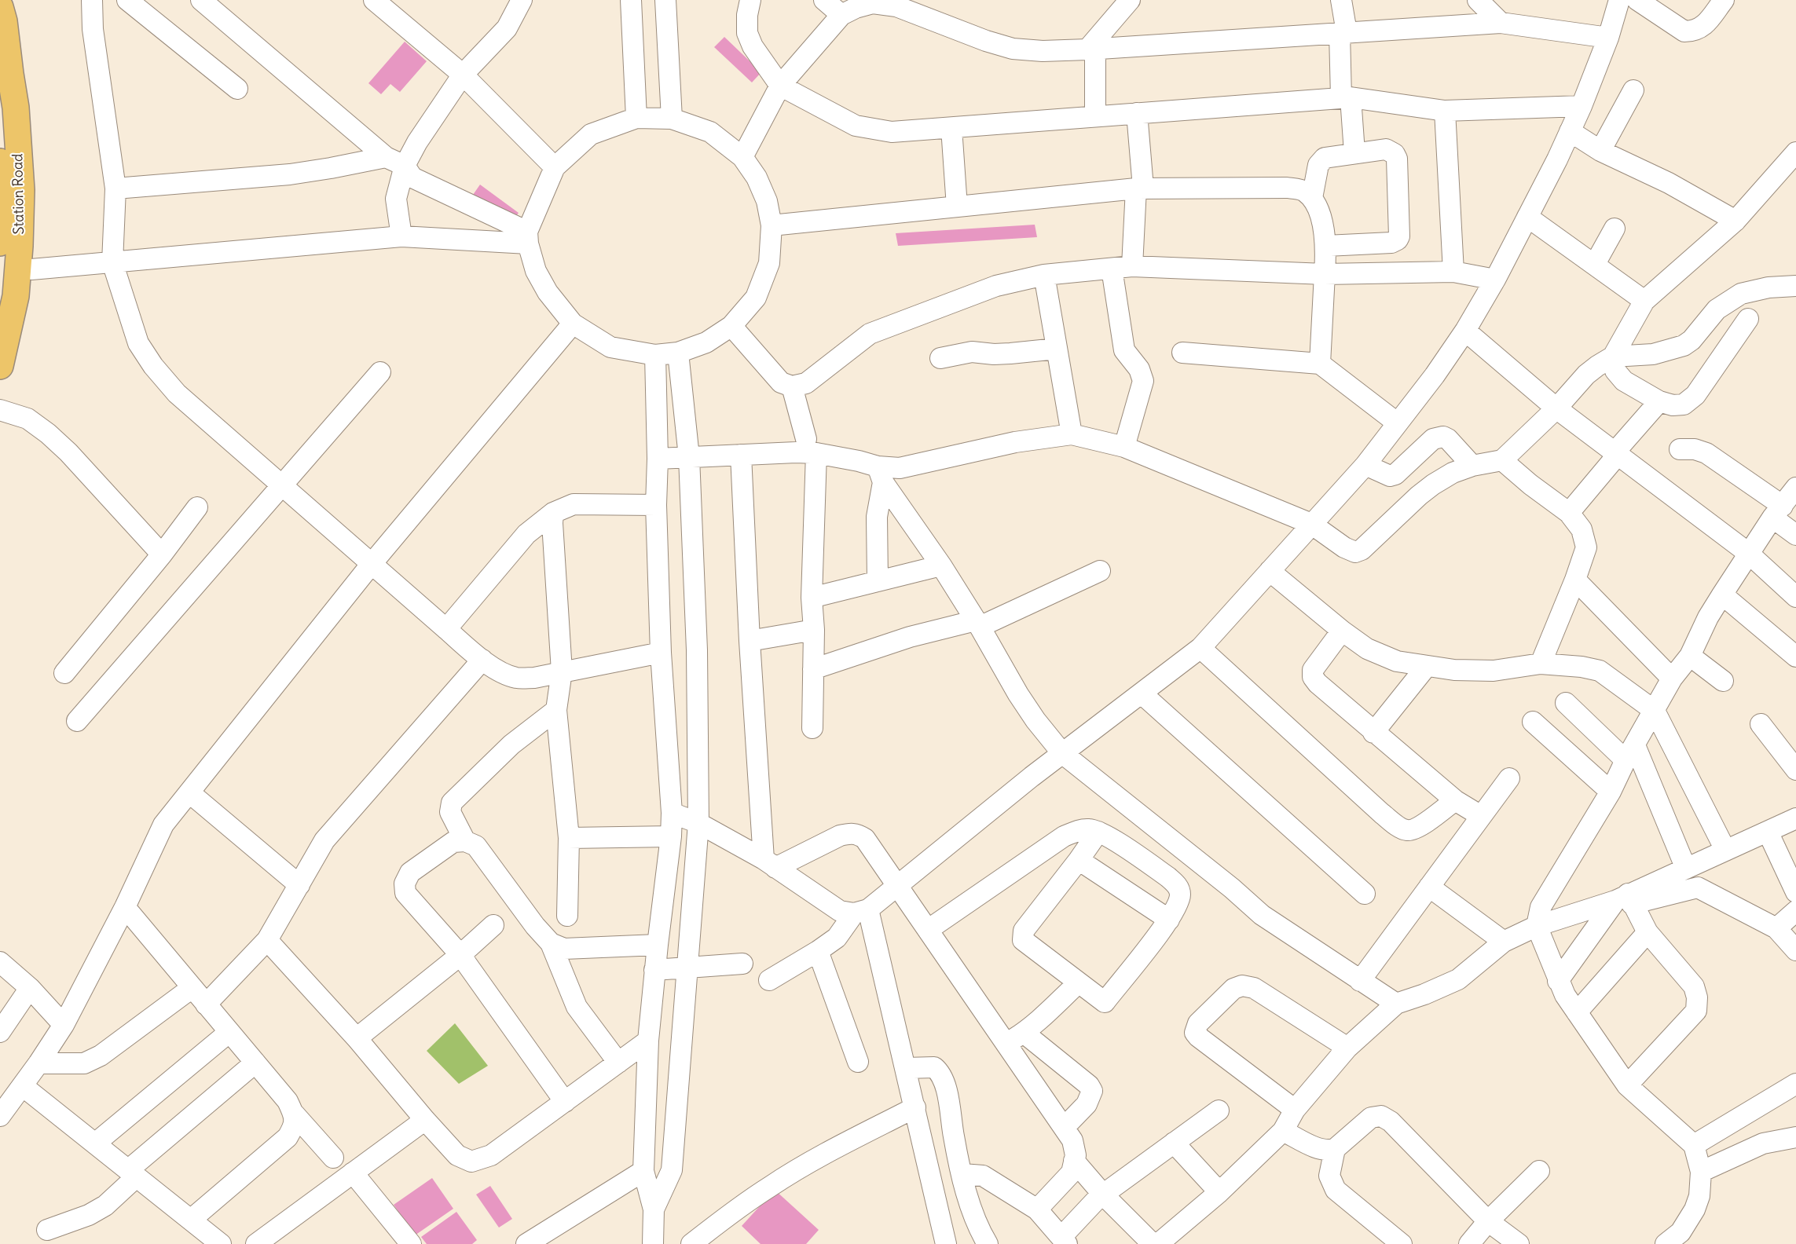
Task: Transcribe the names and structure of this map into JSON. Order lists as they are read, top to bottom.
{
  "streets": {
    "highway": ["Station Road"]
  }
}
